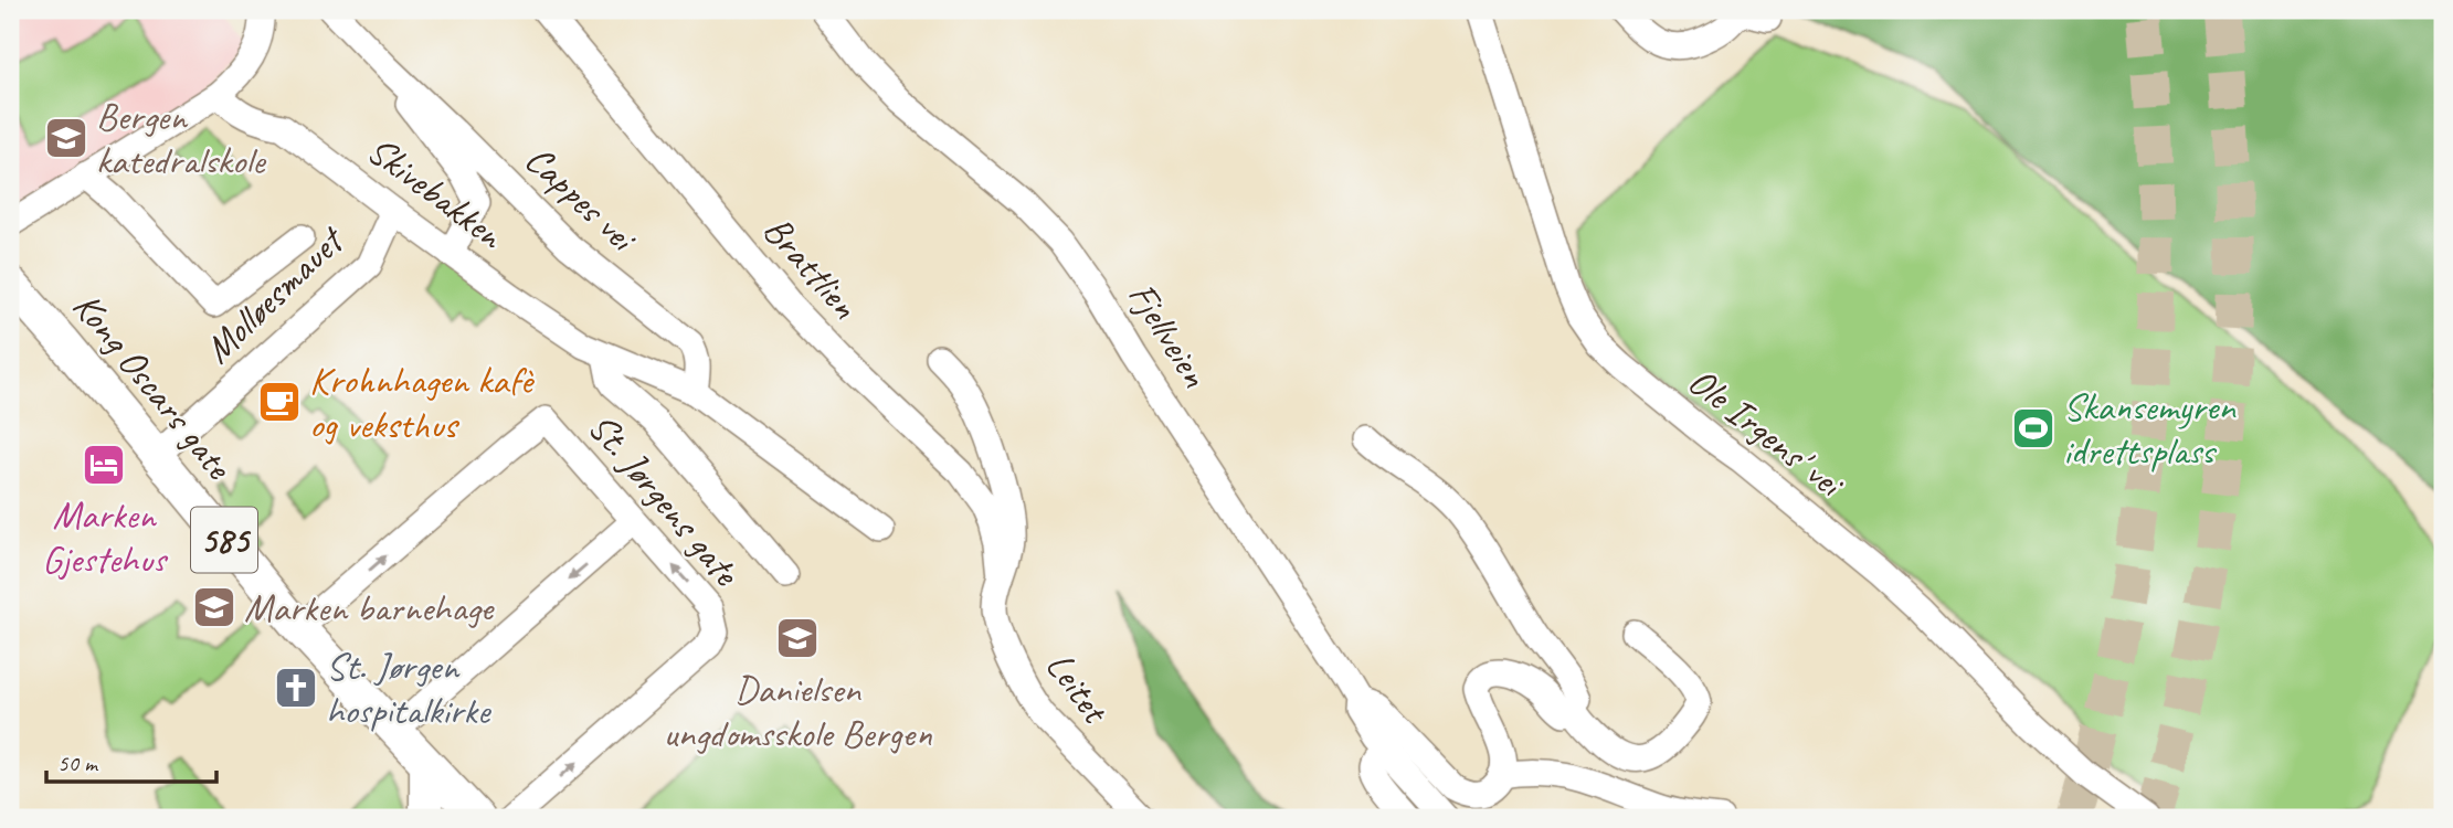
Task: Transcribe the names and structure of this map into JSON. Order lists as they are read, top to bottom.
{
  "streets": {
    "main road": ["Kong Oscars gate", "585"],
    "street": [
      "Skivebakken",
      "Cappes vei",
      "Brattlien",
      "Molløesmauet",
      "Fjellveien",
      "Ole Irgens' vei",
      "St. Jørgens gate",
      "Leitet"
    ]
  },
  "crossings": [
    ["Skivebakken", "Cappes vei"],
    ["Skivebakken", "Molløesmauet"],
    ["Brattlien", "Leitet"],
    ["Molløesmauet", "Kong Oscars gate"],
    ["Kong Oscars gate", "St. Jørgens gate"]
  ],
  "places": {
    "school or university": ["Bergen katedralskole", "Marken barnehage", "Danielsen ungdomsskole Bergen"],
    "cafe": ["Krohnhagen kafè og veksthus"],
    "sports": ["Skansemyren idrettsplass"],
    "hotel": ["Marken Gjestehus"],
    "church": ["St. Jørgen hospitalkirke"]
  },
  "scale_bar": "50 m"
}
